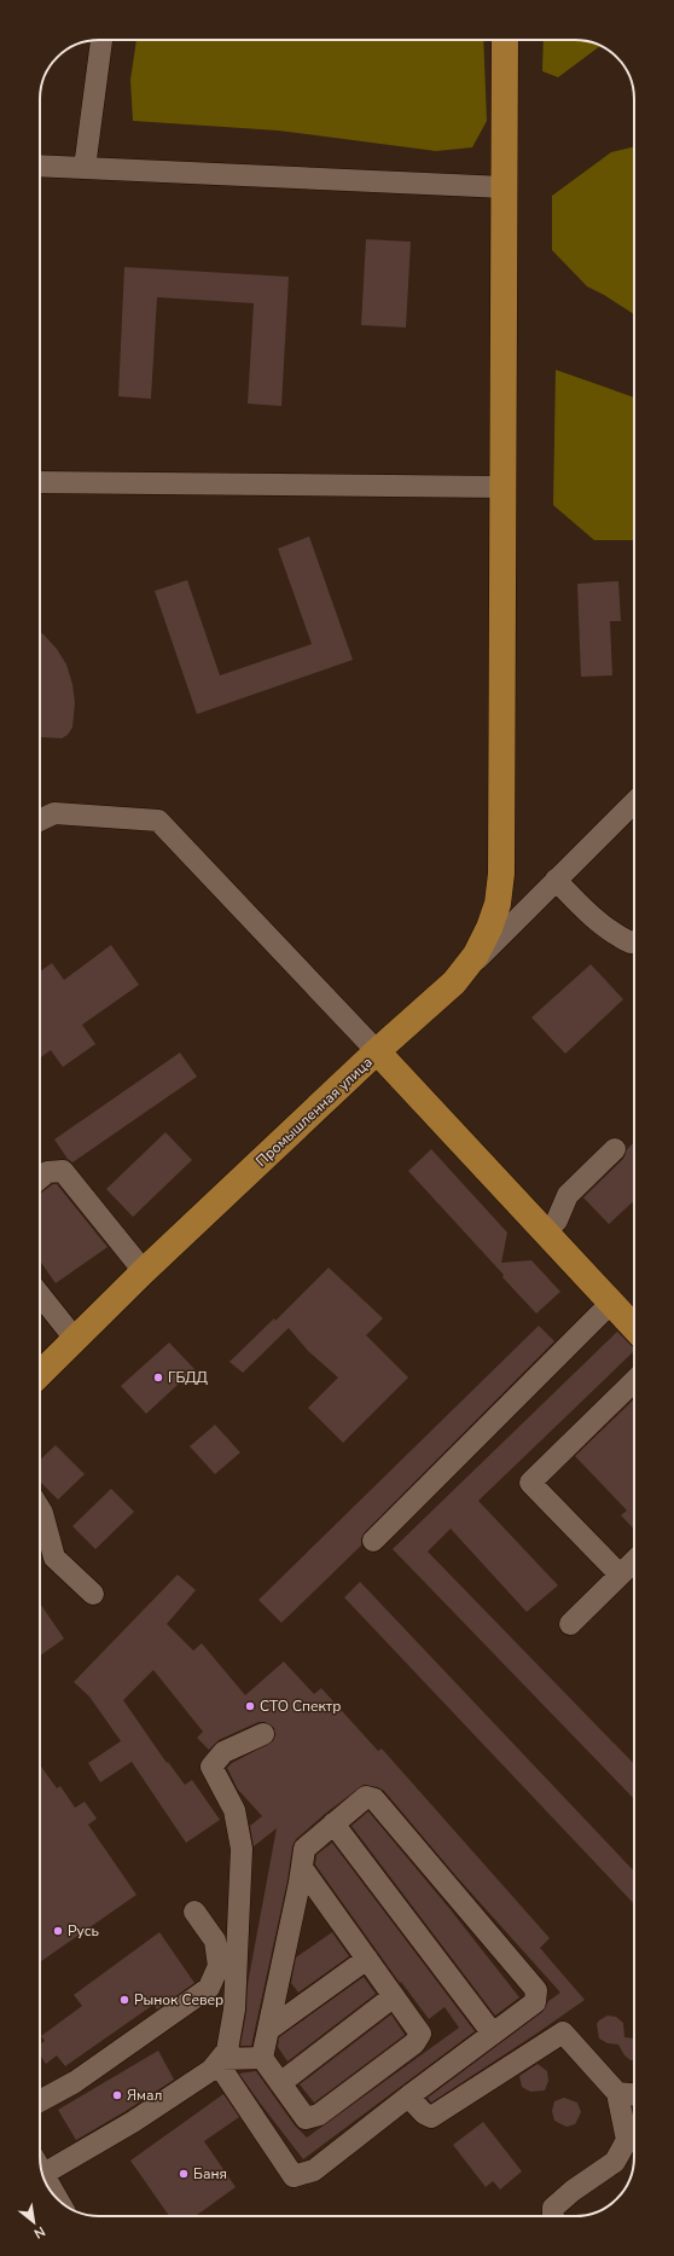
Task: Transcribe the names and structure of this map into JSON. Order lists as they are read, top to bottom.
{
  "streets": {
    "main road": ["Промышленная улица"]
  },
  "places": [
    "ГБДД",
    "СТО Спектр",
    "Русь",
    "Рынок Север",
    "Ямал",
    "Баня"
  ],
  "north": "bottom right"
}
